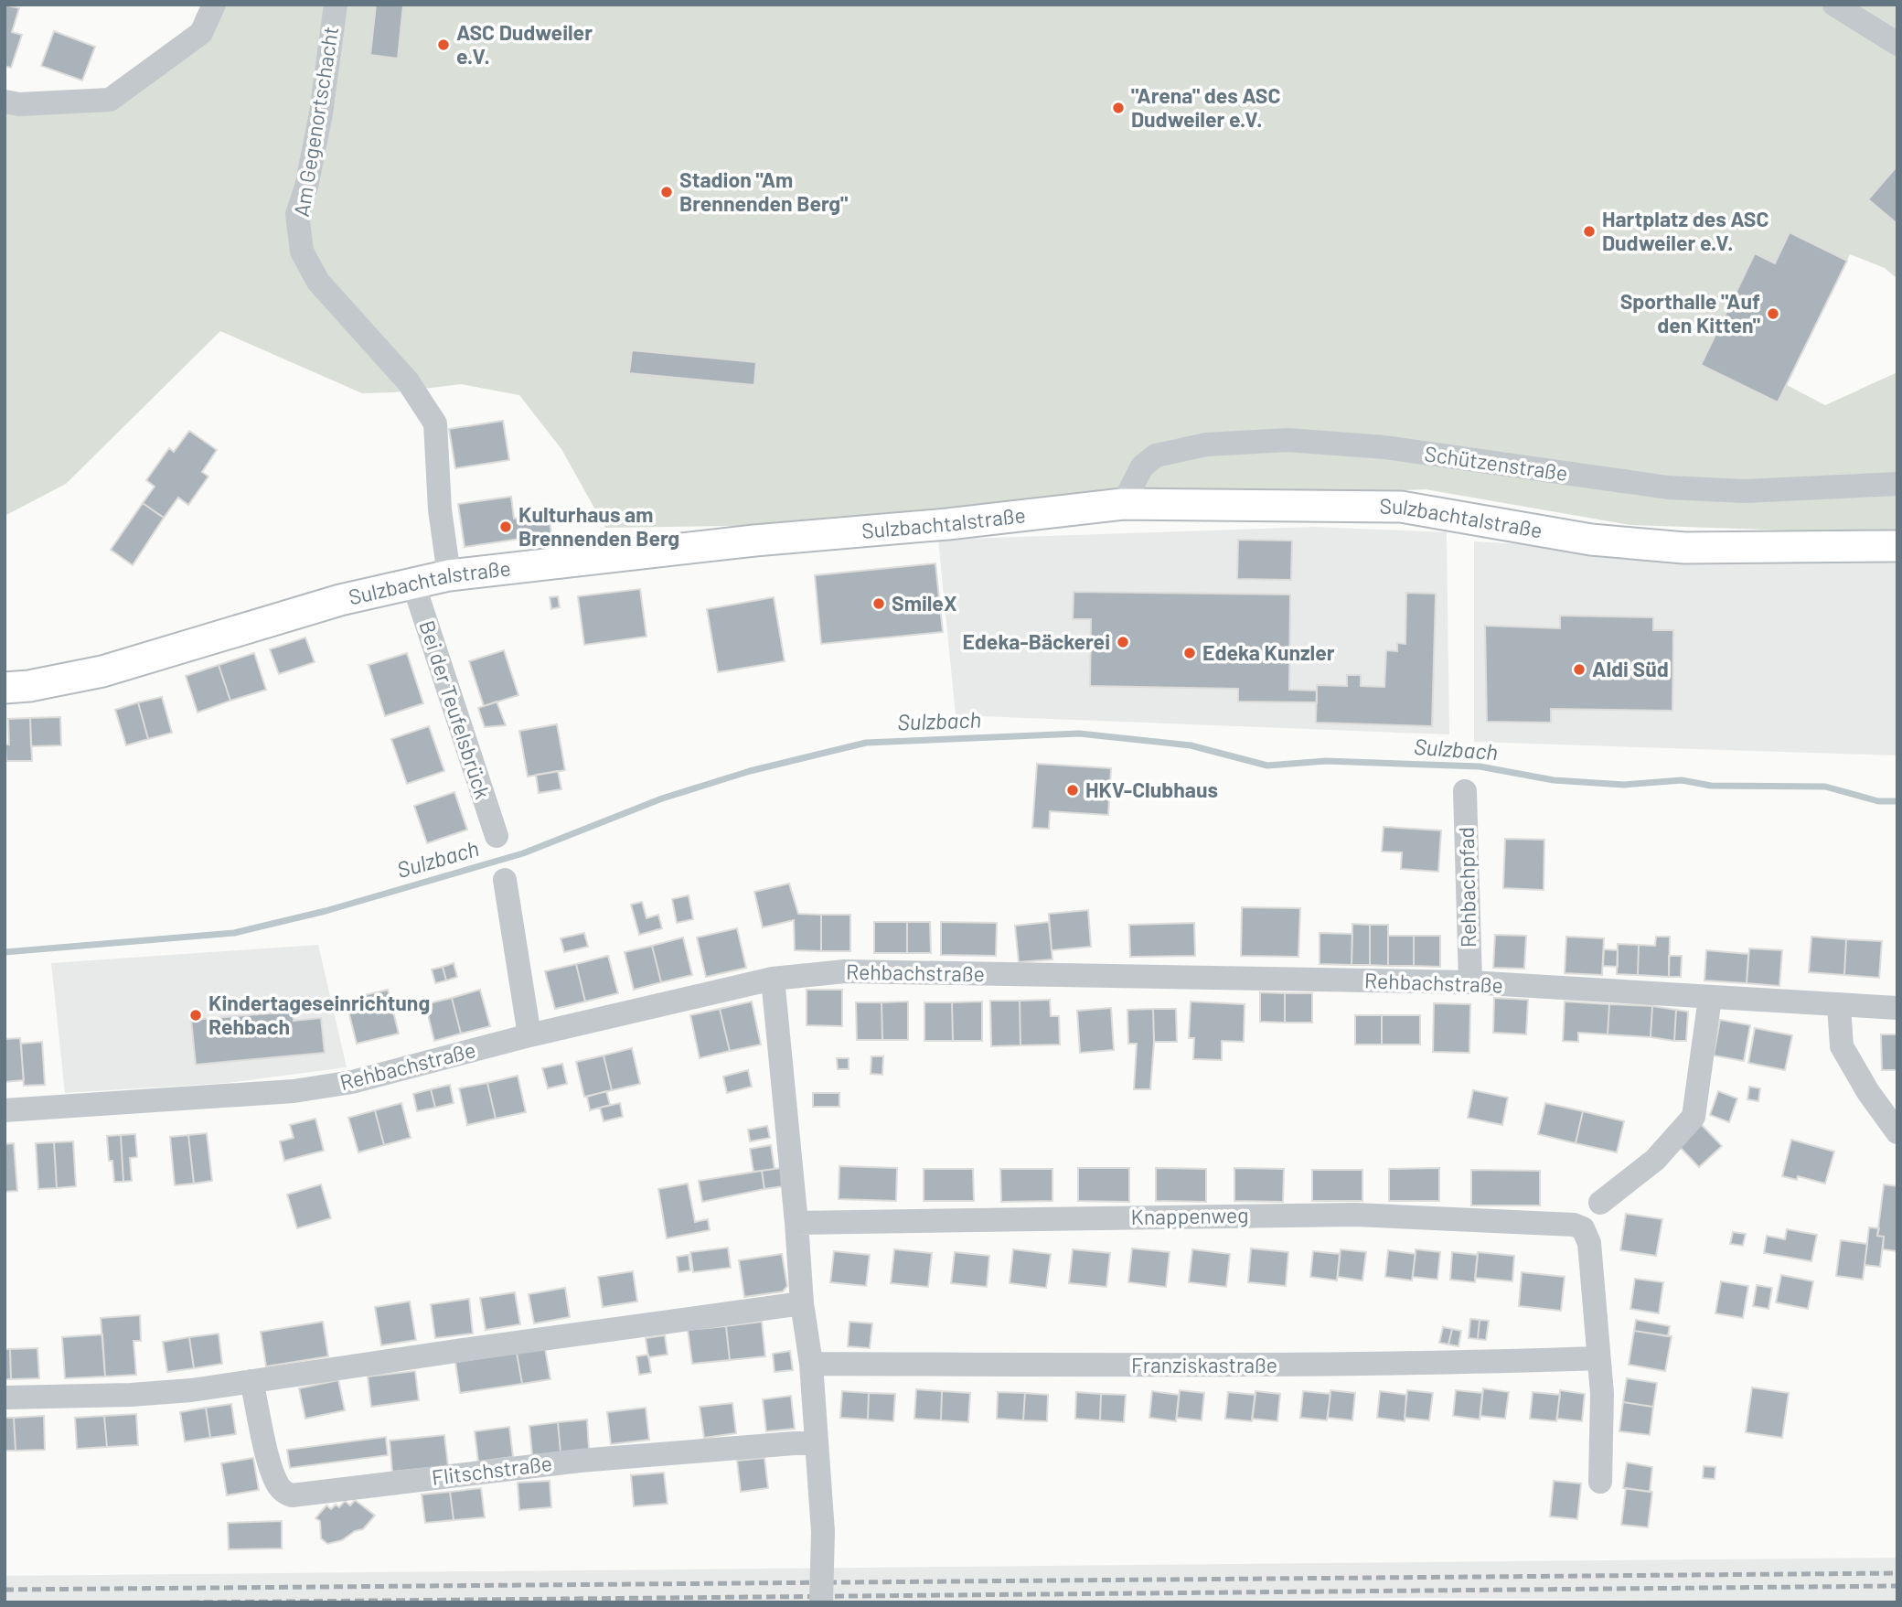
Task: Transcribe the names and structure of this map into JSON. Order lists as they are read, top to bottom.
{
  "streets": {
    "main road": ["Sulzbachtalstraße"],
    "street": [
      "Am Gegenortschacht",
      "Schützenstraße",
      "Bei der Teufelsbrück",
      "Rehbachpfad",
      "Rehbachstraße",
      "Knappenweg",
      "Franziskastraße",
      "Flitschstraße"
    ]
  },
  "crossings": [
    ["Am Gegenortschacht", "Sulzbachtalstraße"],
    ["Schützenstraße", "Sulzbachtalstraße"],
    ["Sulzbachtalstraße", "Bei der Teufelsbrück"],
    ["Rehbachpfad", "Rehbachstraße"],
    ["Knappenweg", "Franziskastraße"]
  ],
  "water": ["Sulzbach"],
  "places": [
    "ASC Dudweiler e.V.",
    "\"Arena\" des ASC Dudweiler e.V.",
    "Stadion \"Am Brennenden Berg\"",
    "Hartplatz des ASC Dudweiler e.V.",
    "Sporthalle \"Auf den Kitten\"",
    "Kulturhaus am Brennenden Berg",
    "SmileX",
    "Edeka-Bäckerei",
    "Edeka Kunzler",
    "Aldi Süd",
    "HKV-Clubhaus",
    "Kindertageseinrichtung Rehbach"
  ]
}
